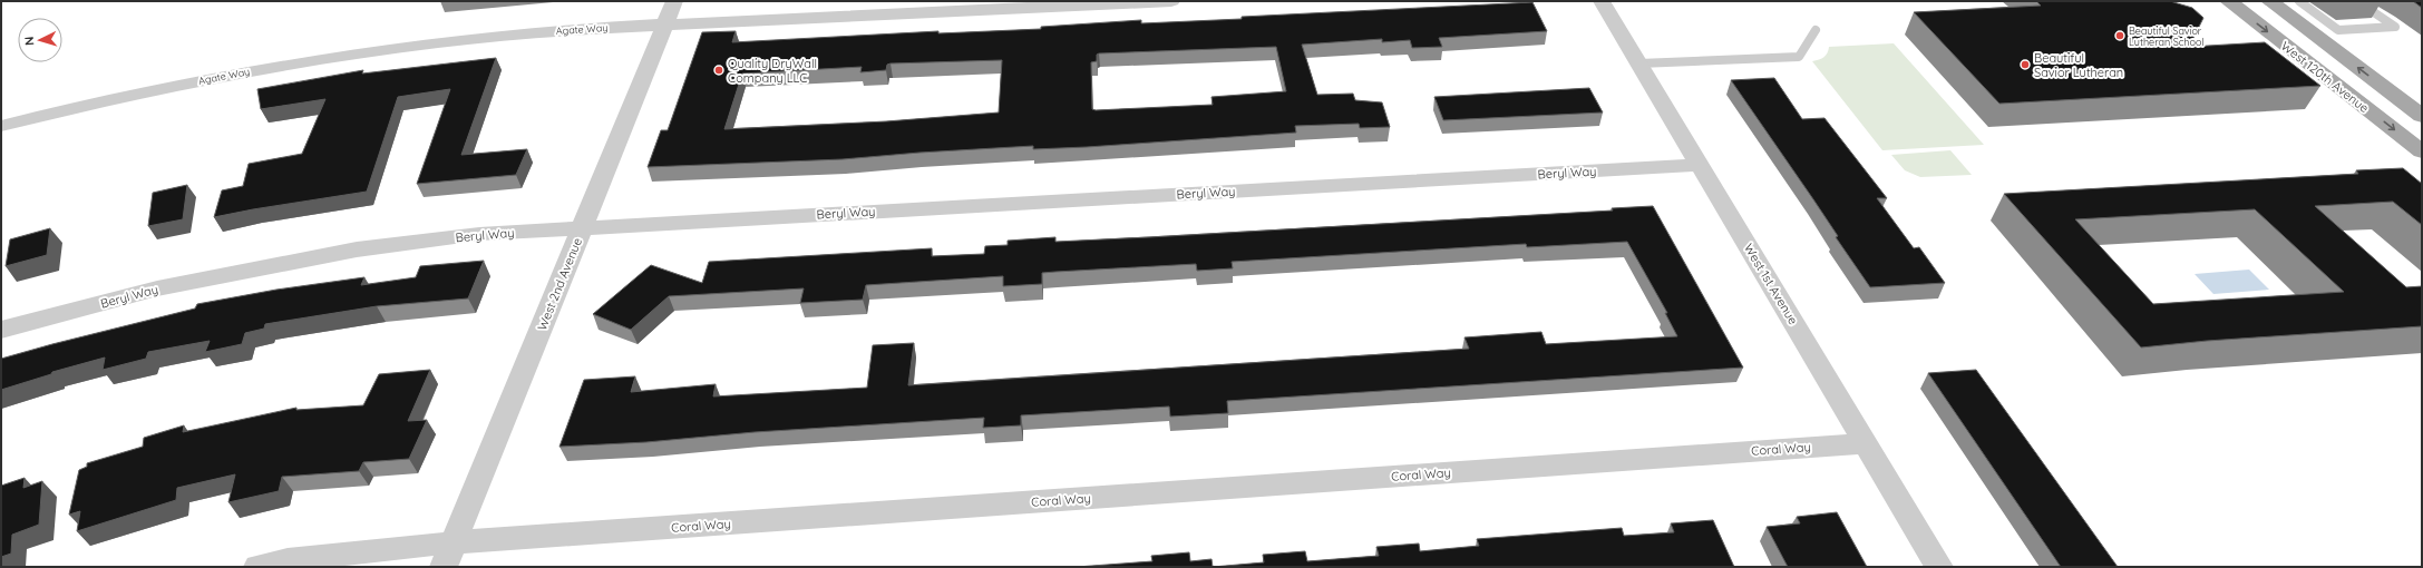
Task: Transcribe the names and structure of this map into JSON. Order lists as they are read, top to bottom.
{
  "streets": {
    "main road": ["West 120th Avenue"],
    "street": [
      "Agate Way",
      "Beryl Way",
      "West 2nd Avenue",
      "West 1st Avenue",
      "Coral Way"
    ]
  },
  "crossings": [
    ["Agate Way", "West 2nd Avenue"],
    ["Beryl Way", "West 2nd Avenue"],
    ["Beryl Way", "West 1st Avenue"],
    ["West 2nd Avenue", "Coral Way"],
    ["West 1st Avenue", "Coral Way"]
  ],
  "places": ["Beautiful Savior Lutheran School", "Beautiful Savior Lutheran", "Quality DryWall Company LLC"],
  "north": "left"
}
